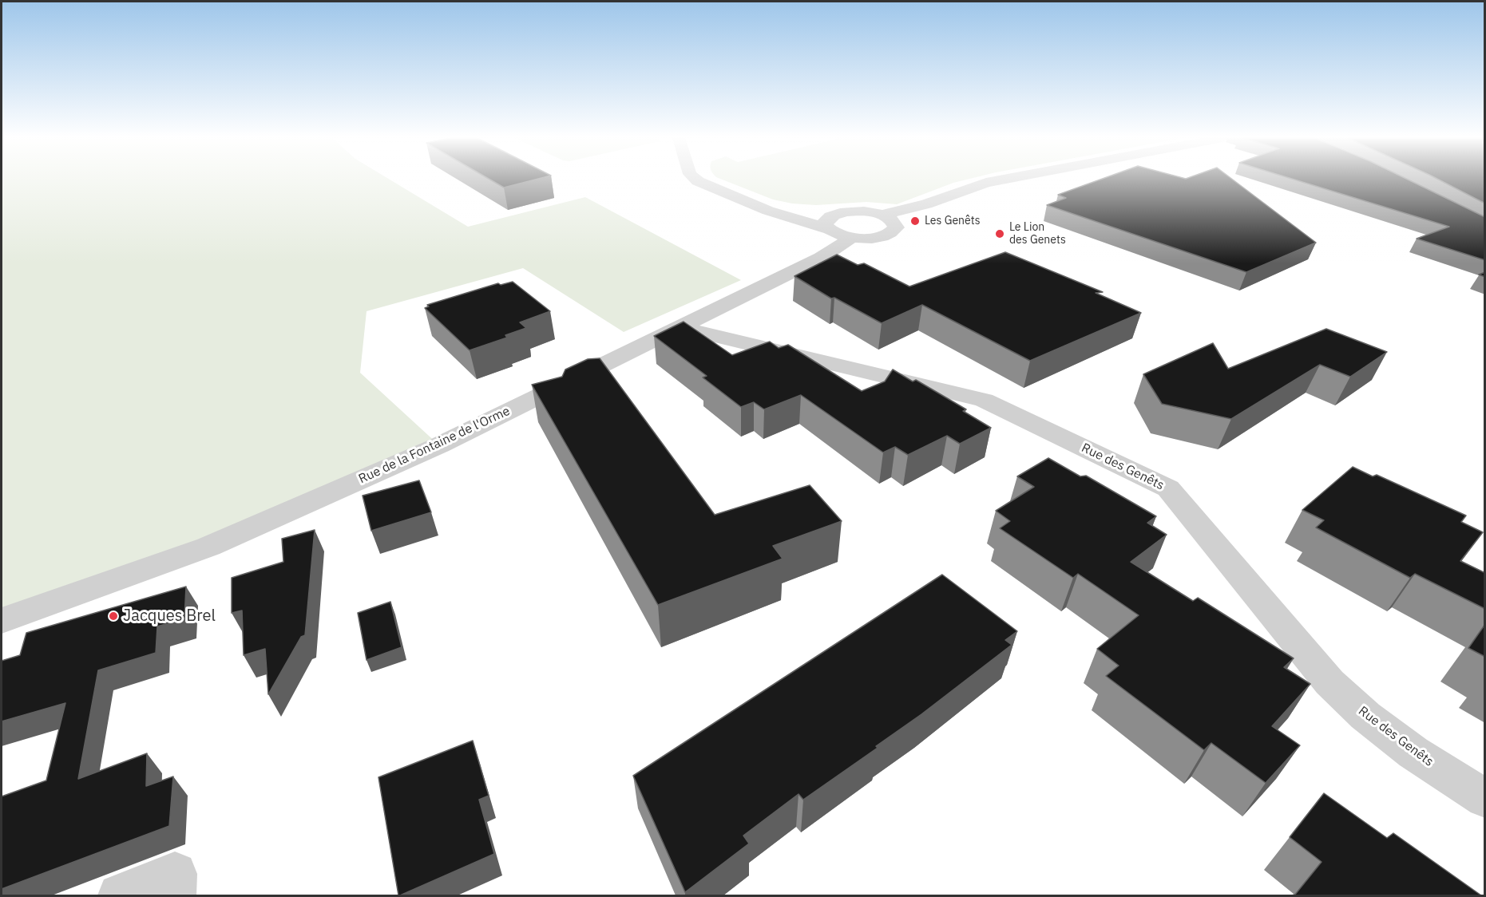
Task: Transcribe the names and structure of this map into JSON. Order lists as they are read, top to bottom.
{
  "streets": {
    "street": ["Rue de la Fontaine de l'Orme", "Rue des Genêts"]
  },
  "crossings": [
    ["Rue de la Fontaine de l'Orme", "Rue des Genêts"]
  ],
  "places": ["Les Genêts", "Le Lion des Genets", "Jacques Brel"]
}
